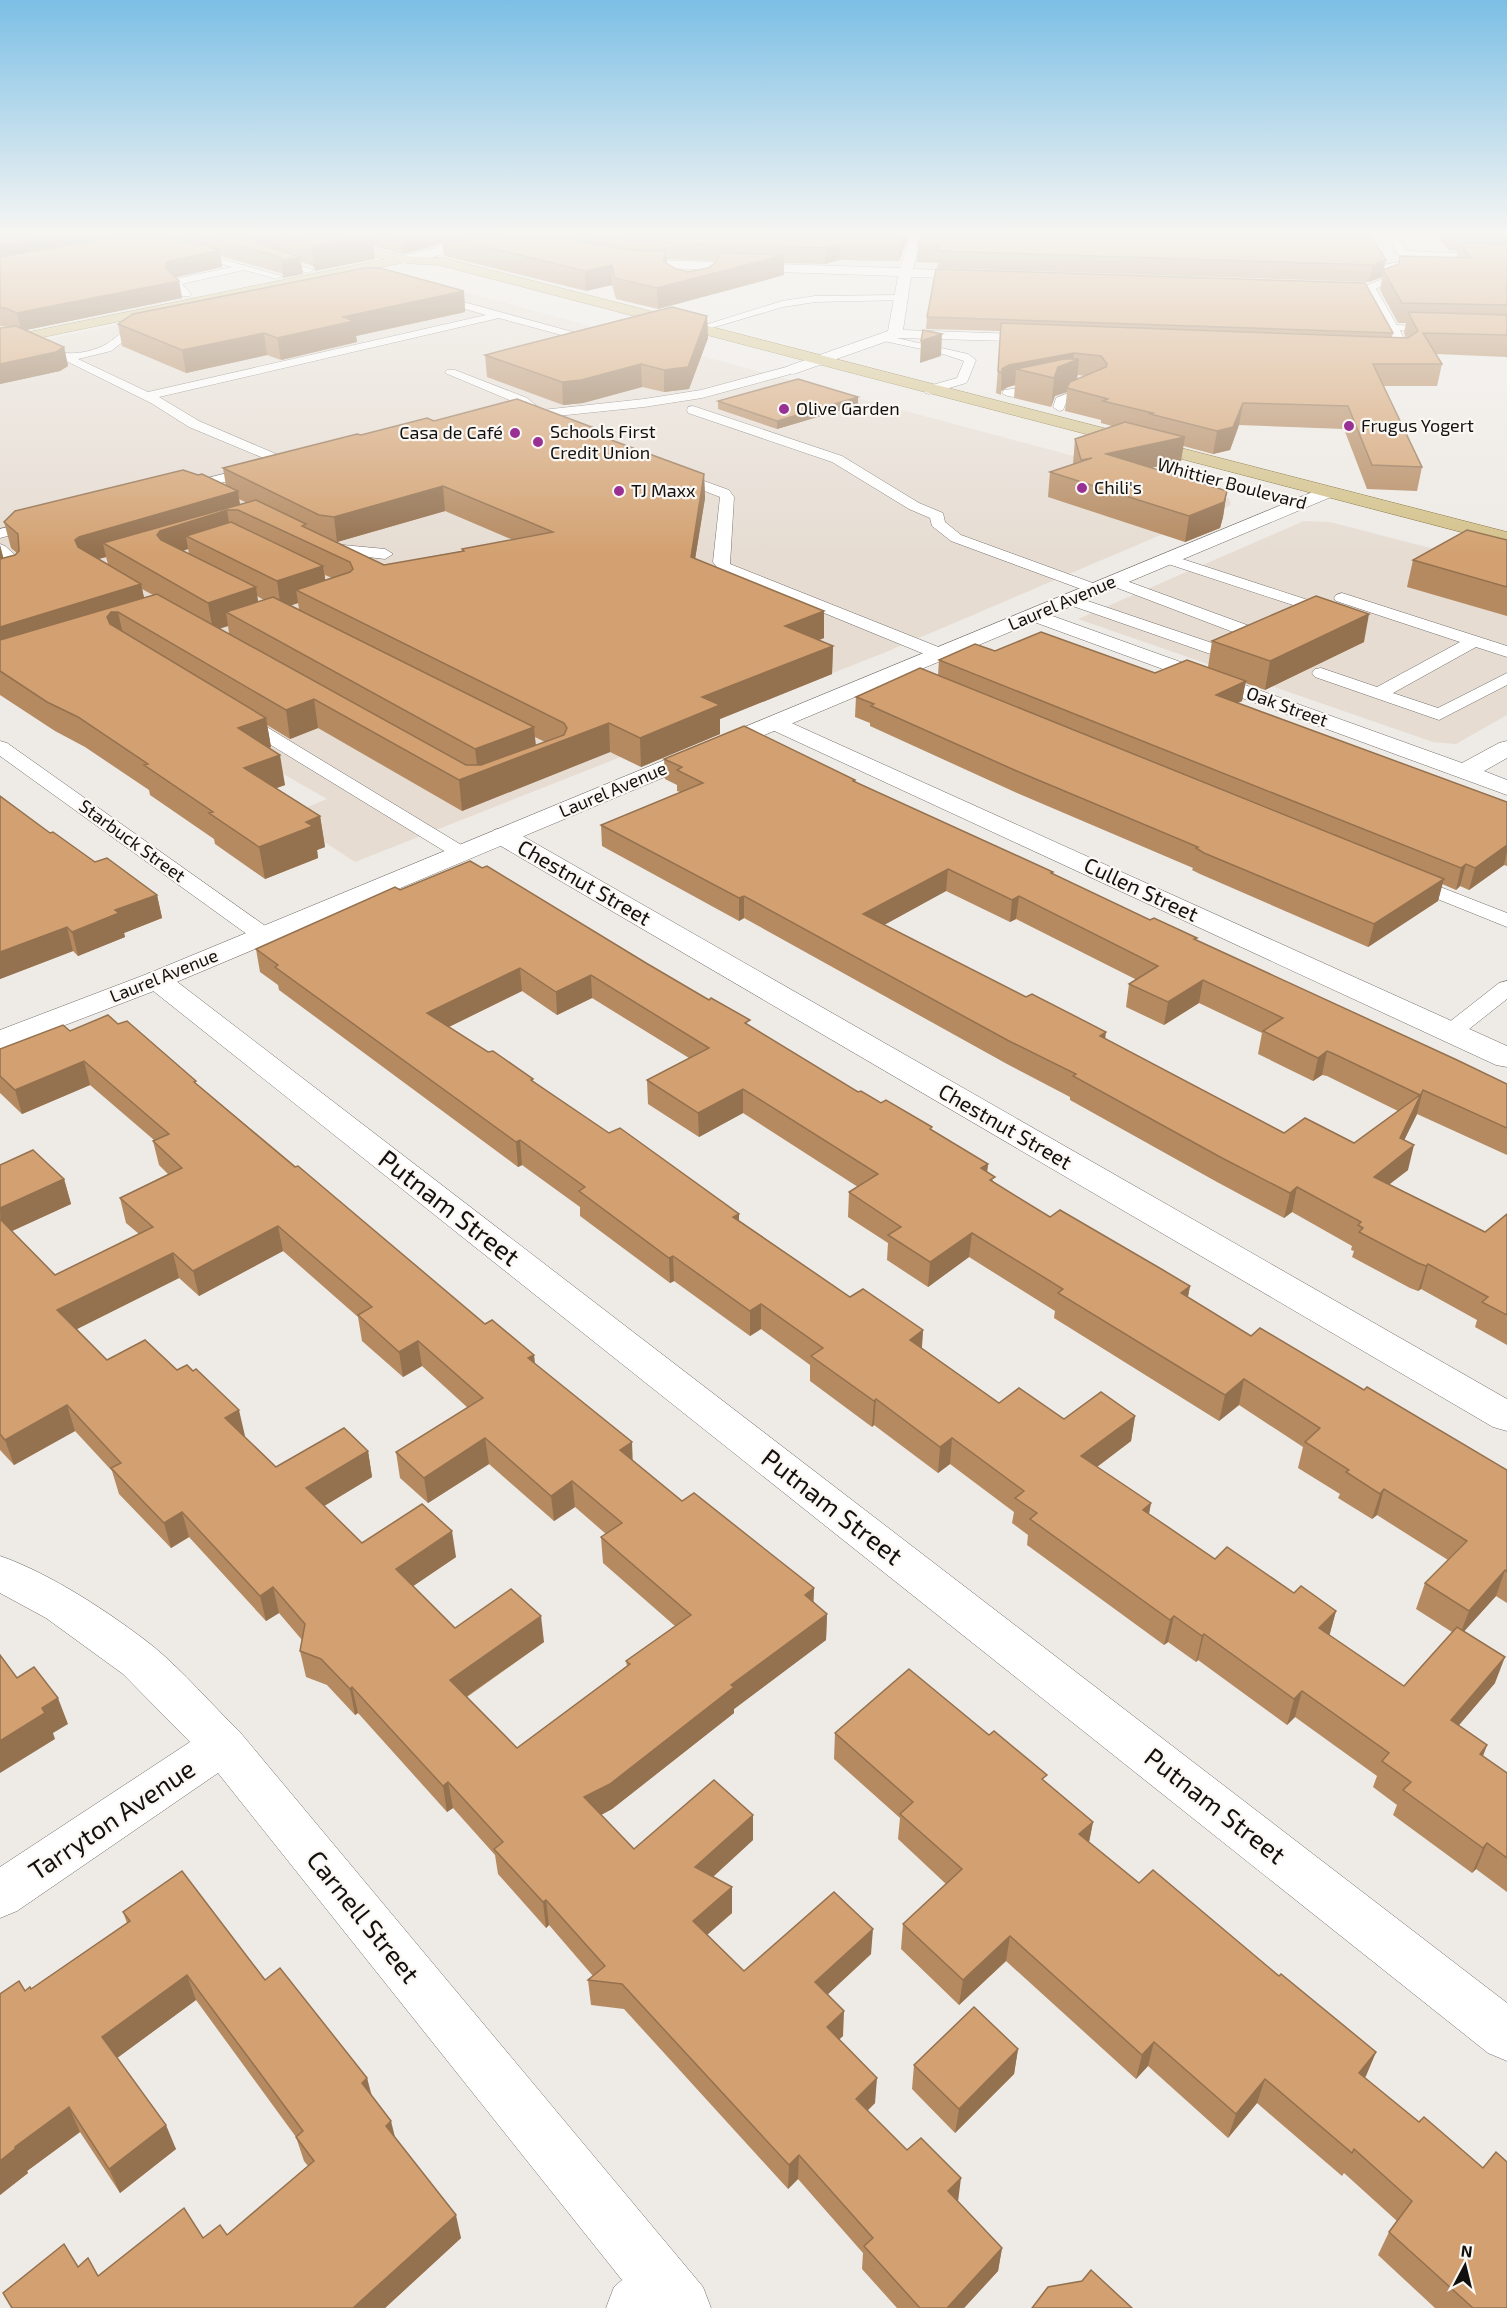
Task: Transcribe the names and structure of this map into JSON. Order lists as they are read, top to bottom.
{
  "streets": {
    "main road": ["Whittier Boulevard"],
    "street": [
      "Laurel Avenue",
      "Oak Street",
      "Chestnut Street",
      "Cullen Street",
      "Putnam Street",
      "Tarryton Avenue",
      "Carnell Street"
    ],
    "lane": ["Starbuck Street"]
  },
  "crossings": [
    ["Whittier Boulevard", "Laurel Avenue"],
    ["Laurel Avenue", "Oak Street"],
    ["Laurel Avenue", "Starbuck Street"],
    ["Laurel Avenue", "Chestnut Street"],
    ["Laurel Avenue", "Cullen Street"],
    ["Laurel Avenue", "Putnam Street"],
    ["Tarryton Avenue", "Carnell Street"]
  ],
  "places": [
    "Olive Garden",
    "Frugus Yogert",
    "Casa de Café",
    "Schools First Credit Union",
    "Chili's",
    "TJ Maxx"
  ],
  "north": "top"
}
